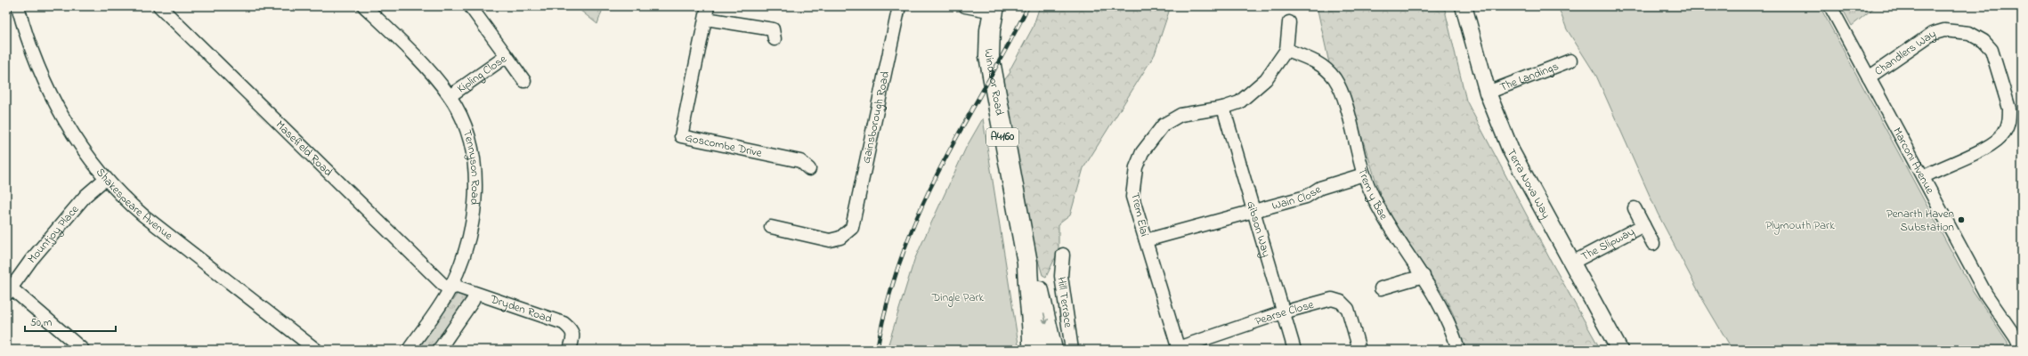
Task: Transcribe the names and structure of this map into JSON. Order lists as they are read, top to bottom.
{
  "streets": {
    "main road": ["Windsor Road", "A4160"],
    "street": [
      "Chandlers Way",
      "Kipling Close",
      "The Landings",
      "Gainsborough Road",
      "Goscombe Drive",
      "Masefield Road",
      "Marconi Avenue",
      "Tennyson Road",
      "Terra Nova Way",
      "Trem y Bae",
      "Wain Close",
      "Shakespeare Avenue",
      "Trem Elai",
      "Gibson Way",
      "Mountjoy Place",
      "The Slipway",
      "Hill Terrace",
      "Dryden Road",
      "Pearse Close"
    ]
  },
  "crossings": [
    ["Chandlers Way", "Marconi Avenue"],
    ["Kipling Close", "Tennyson Road"],
    ["The Landings", "Terra Nova Way"],
    ["Masefield Road", "Tennyson Road"],
    ["Masefield Road", "Dryden Road"],
    ["Tennyson Road", "Dryden Road"],
    ["Terra Nova Way", "The Slipway"],
    ["Trem y Bae", "Wain Close"],
    ["Wain Close", "Trem Elai"],
    ["Wain Close", "Gibson Way"],
    ["Shakespeare Avenue", "Mountjoy Place"],
    ["Trem Elai", "Gibson Way"],
    ["Trem Elai", "Pearse Close"],
    ["Gibson Way", "Pearse Close"]
  ],
  "parks": ["Plymouth Park", "Dingle Park"],
  "places": ["Penarth Haven Substation"],
  "scale_bar": "50 m"
}
